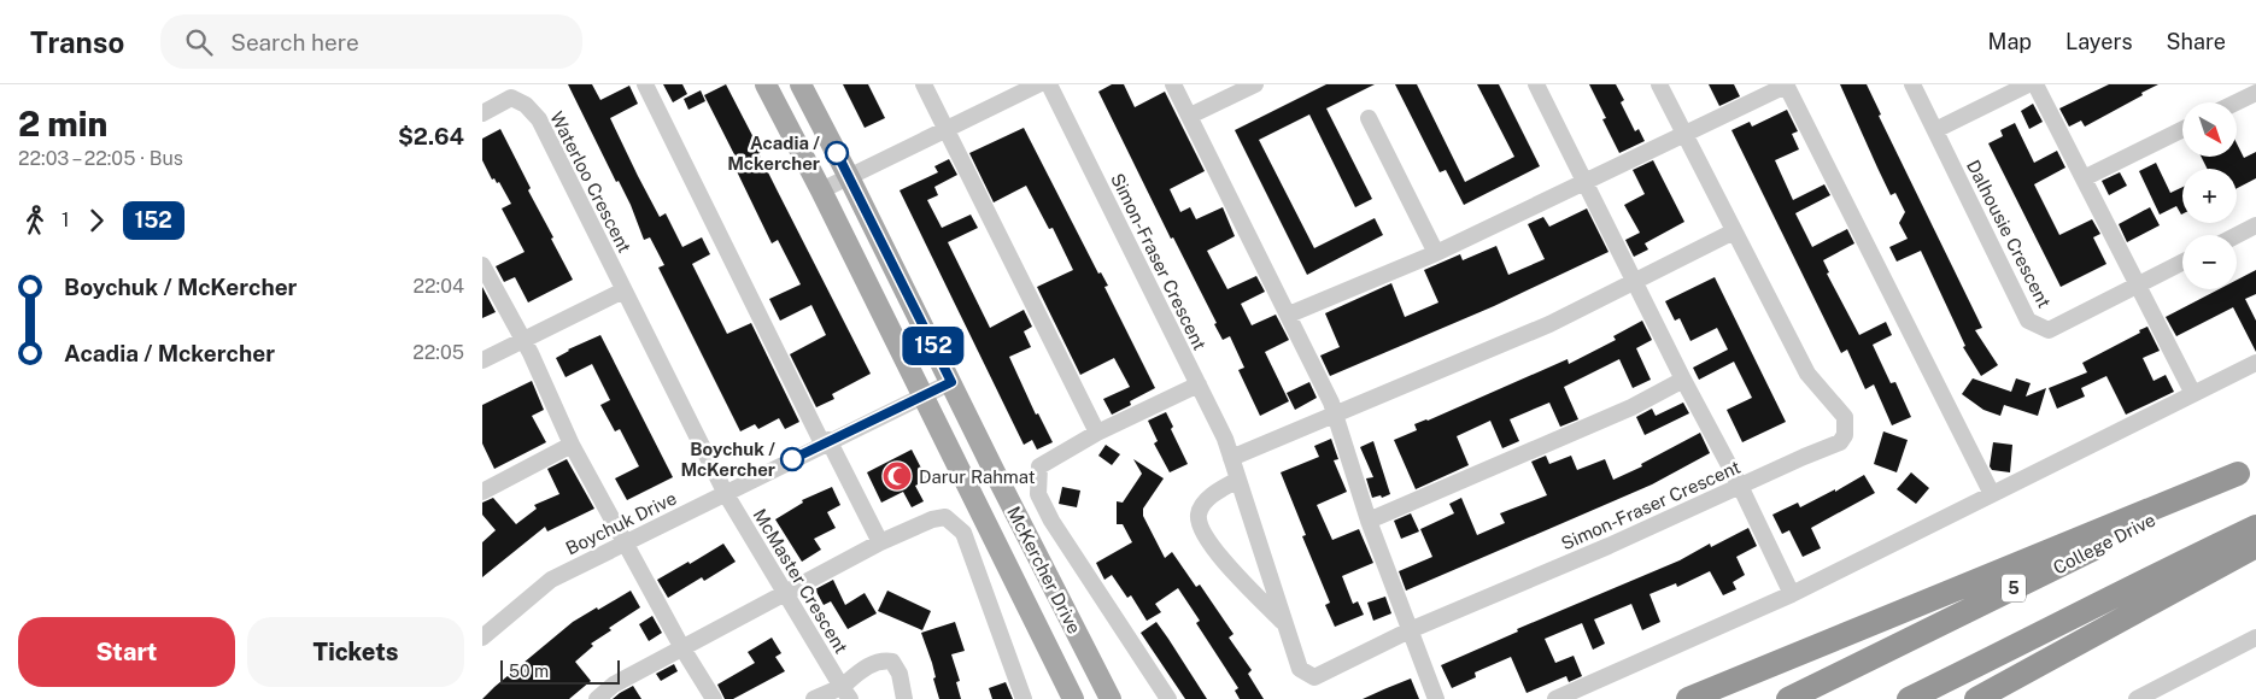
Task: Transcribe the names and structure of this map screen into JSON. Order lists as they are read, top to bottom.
{
  "streets": {
    "highway": ["College Drive", "5"],
    "main road": ["McKercher Drive"],
    "street": [
      "Waterloo Crescent",
      "Dalhousie Crescent",
      "Simon-Fraser Crescent",
      "Boychuk Drive",
      "McMaster Crescent"
    ]
  },
  "crossings": [
    ["Waterloo Crescent", "Boychuk Drive"],
    ["Waterloo Crescent", "McMaster Crescent"],
    ["Boychuk Drive", "McKercher Drive"],
    ["Boychuk Drive", "McMaster Crescent"]
  ],
  "places": {
    "other": ["Acadia / Mckercher", "Boychuk / McKercher"],
    "mosque": ["Darur Rahmat"]
  },
  "lines": ["bus line 152"],
  "scale_bar": "50 m",
  "north": "bottom right",
  "page": {
    "header": "Transo",
    "search": "Search here",
    "nav": ["Map", "Layers", "Share"],
    "heading": ["2 min", "22:03 – 22:05 · Bus", "$2.64"],
    "on_map": "152",
    "map_buttons": ["+", "−"],
    "legs": ["1", "152"],
    "list": [
      {
        "name": "Boychuk / McKercher",
        "value": "22:04"
      },
      {
        "name": "Acadia / Mckercher",
        "value": "22:05"
      }
    ],
    "buttons": ["Start", "Tickets"],
    "scale": "50 m"
  }
}
